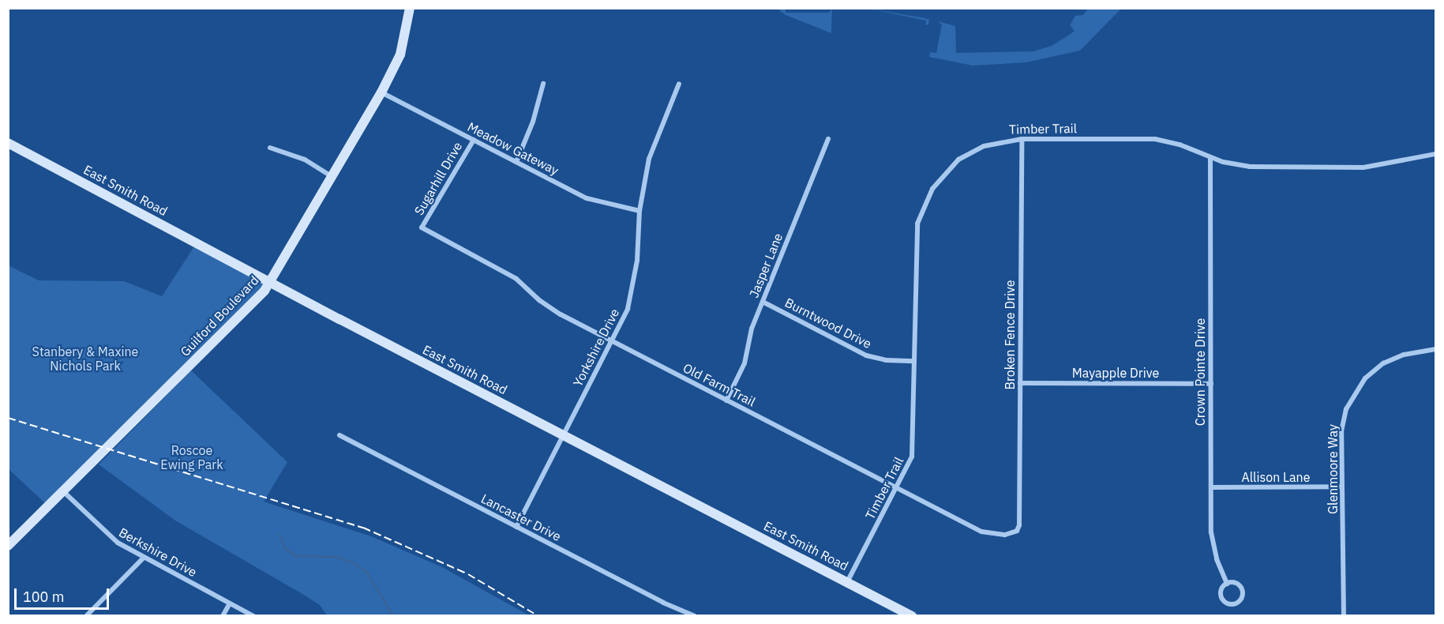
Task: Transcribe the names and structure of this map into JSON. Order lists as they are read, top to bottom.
{
  "streets": {
    "street": [
      "Timber Trail",
      "Meadow Gateway",
      "Sugarhill Drive",
      "East Smith Road",
      "Jasper Lane",
      "Guilford Boulevard",
      "Burntwood Drive",
      "Broken Fence Drive",
      "Yorkshire Drive",
      "Crown Pointe Drive",
      "Mayapple Drive",
      "Old Farm Trail",
      "Glenmoore Way",
      "Allison Lane",
      "Lancaster Drive",
      "Berkshire Drive"
    ]
  },
  "crossings": [
    ["Timber Trail", "East Smith Road"],
    ["Timber Trail", "Burntwood Drive"],
    ["Timber Trail", "Broken Fence Drive"],
    ["Timber Trail", "Crown Pointe Drive"],
    ["Timber Trail", "Old Farm Trail"],
    ["Meadow Gateway", "Sugarhill Drive"],
    ["Meadow Gateway", "Guilford Boulevard"],
    ["Meadow Gateway", "Yorkshire Drive"],
    ["Sugarhill Drive", "Old Farm Trail"],
    ["East Smith Road", "Guilford Boulevard"],
    ["East Smith Road", "Yorkshire Drive"],
    ["Jasper Lane", "Burntwood Drive"],
    ["Jasper Lane", "Old Farm Trail"],
    ["Guilford Boulevard", "Berkshire Drive"],
    ["Broken Fence Drive", "Mayapple Drive"],
    ["Broken Fence Drive", "Old Farm Trail"],
    ["Yorkshire Drive", "Old Farm Trail"],
    ["Yorkshire Drive", "Lancaster Drive"],
    ["Crown Pointe Drive", "Mayapple Drive"],
    ["Crown Pointe Drive", "Allison Lane"],
    ["Glenmoore Way", "Allison Lane"]
  ],
  "parks": ["Stanbery & Maxine Nichols Park", "Roscoe Ewing Park"],
  "scale_bar": "100 m"
}
